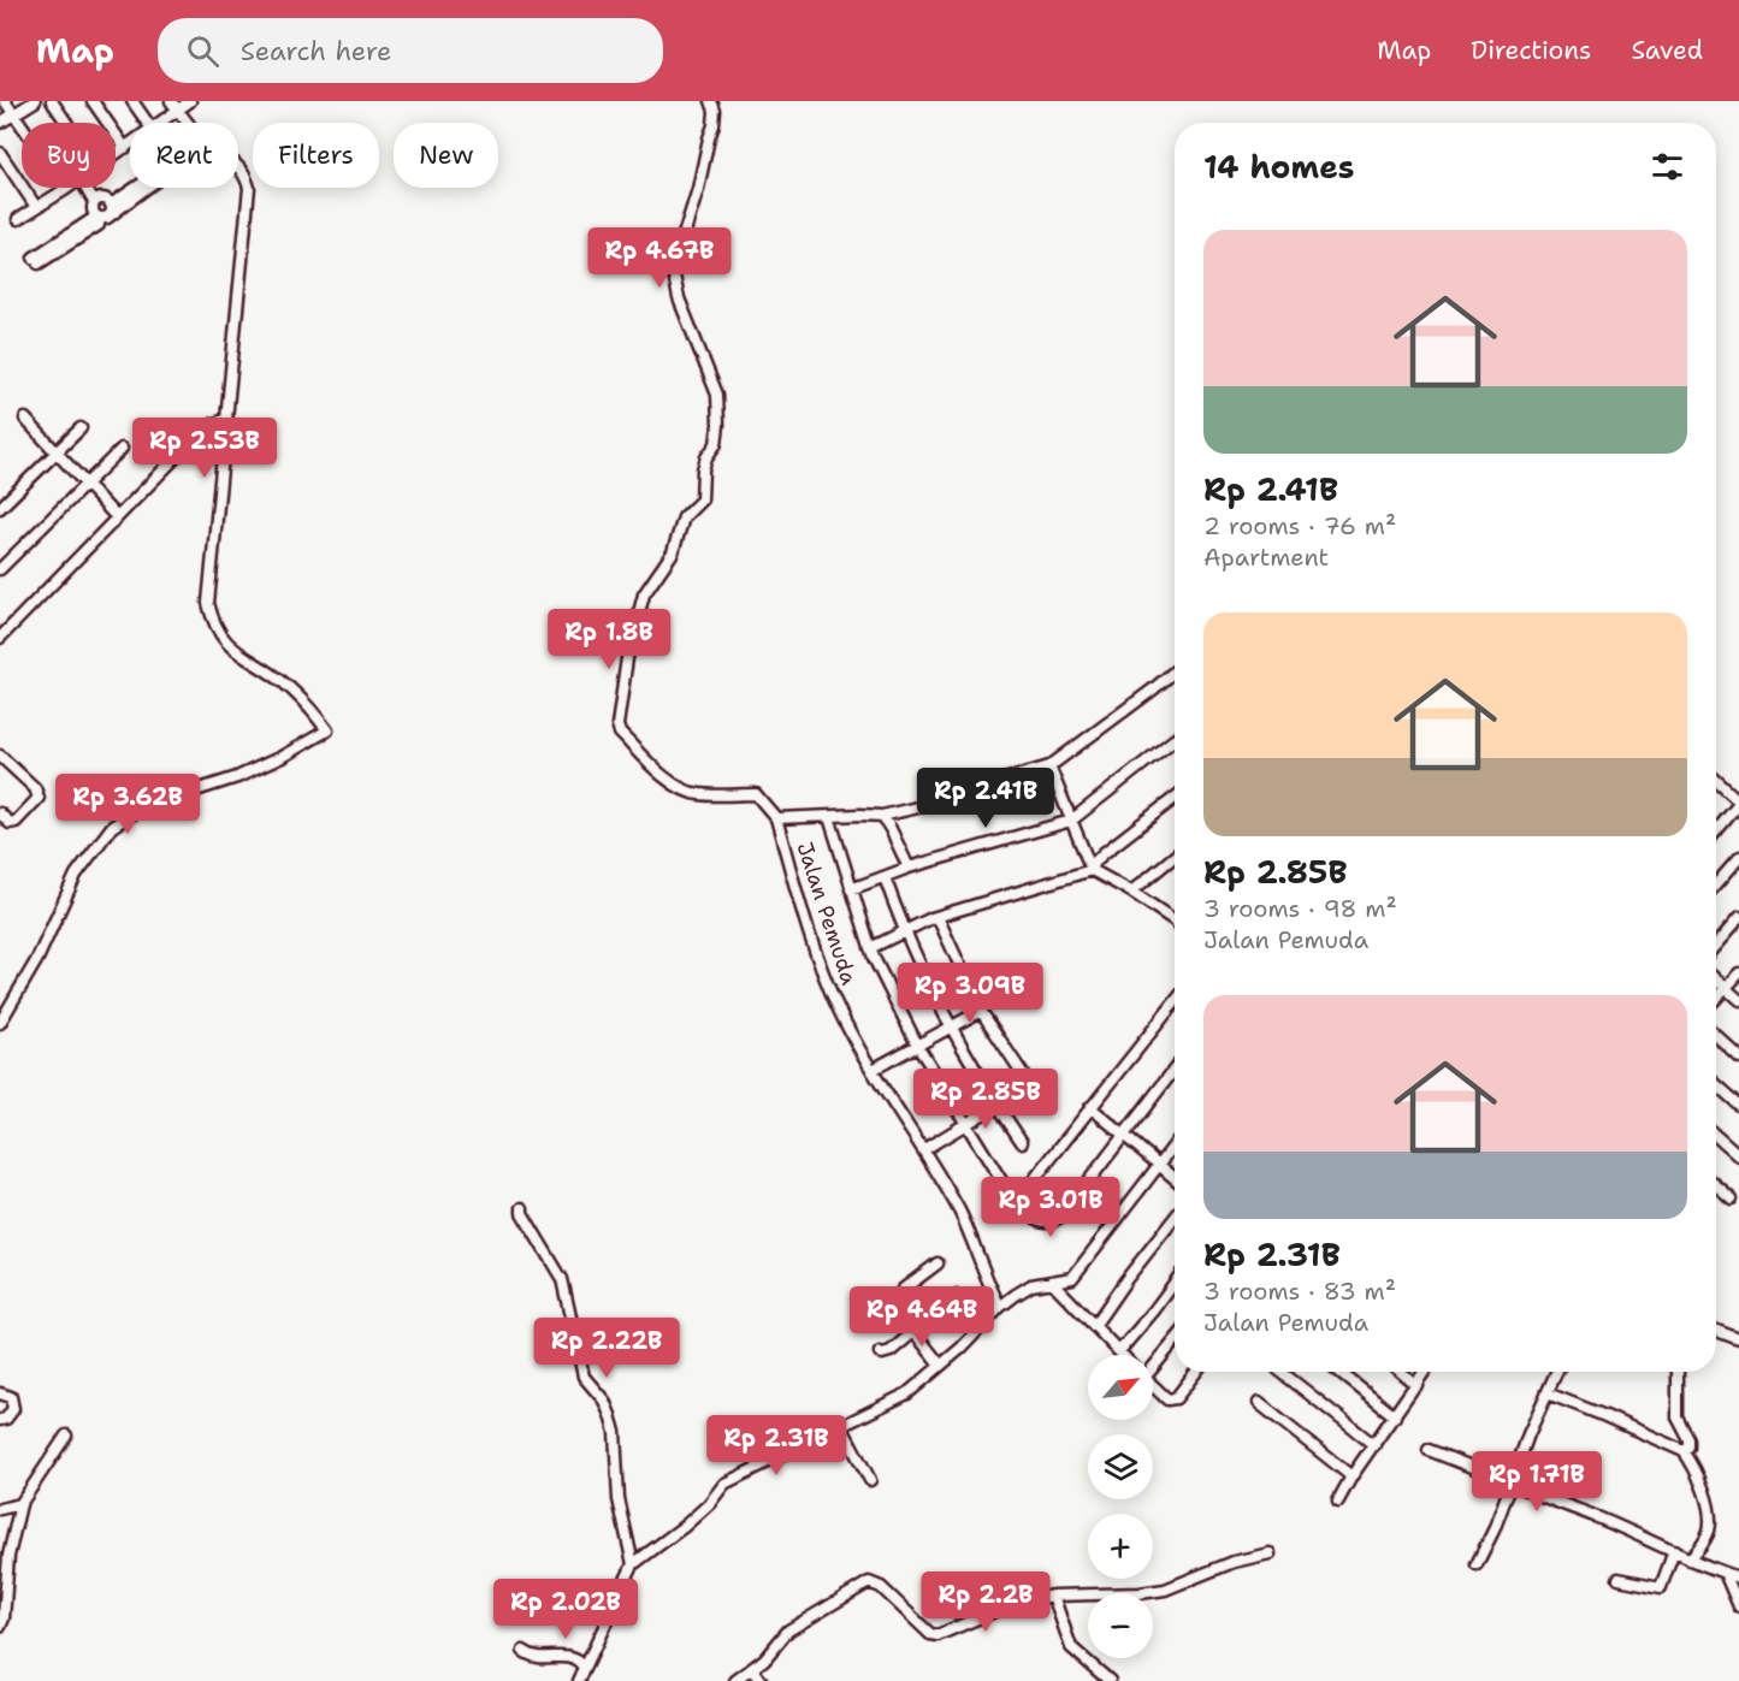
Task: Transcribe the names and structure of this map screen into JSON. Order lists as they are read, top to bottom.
{
  "streets": {
    "street": ["Jalan Pemuda"]
  },
  "north": "top right",
  "page": {
    "header": "Map",
    "search": "Search here",
    "nav": ["Map", "Directions", "Saved"],
    "chip": [
      "Buy",
      "Rent",
      "Filters",
      "New"
    ],
    "heading": "14 homes",
    "list": [
      {
        "name": "Rp 2.41B",
        "note": "2 rooms · 76 m² · Apartment"
      },
      {
        "name": "Rp 2.85B",
        "note": "3 rooms · 98 m² · Jalan Pemuda"
      },
      {
        "name": "Rp 2.31B",
        "note": "3 rooms · 83 m² · Jalan Pemuda"
      }
    ],
    "price": [
      "Rp 4.67B",
      "Rp 2.53B",
      "Rp 1.8B",
      "Rp 2.41B",
      "Rp 3.62B",
      "Rp 3.09B",
      "Rp 2.85B",
      "Rp 3.01B",
      "Rp 4.64B",
      "Rp 2.22B",
      "Rp 2.31B",
      "Rp 1.71B",
      "Rp 2.2B",
      "Rp 2.02B"
    ],
    "map_buttons": ["+", "−"]
  }
}
